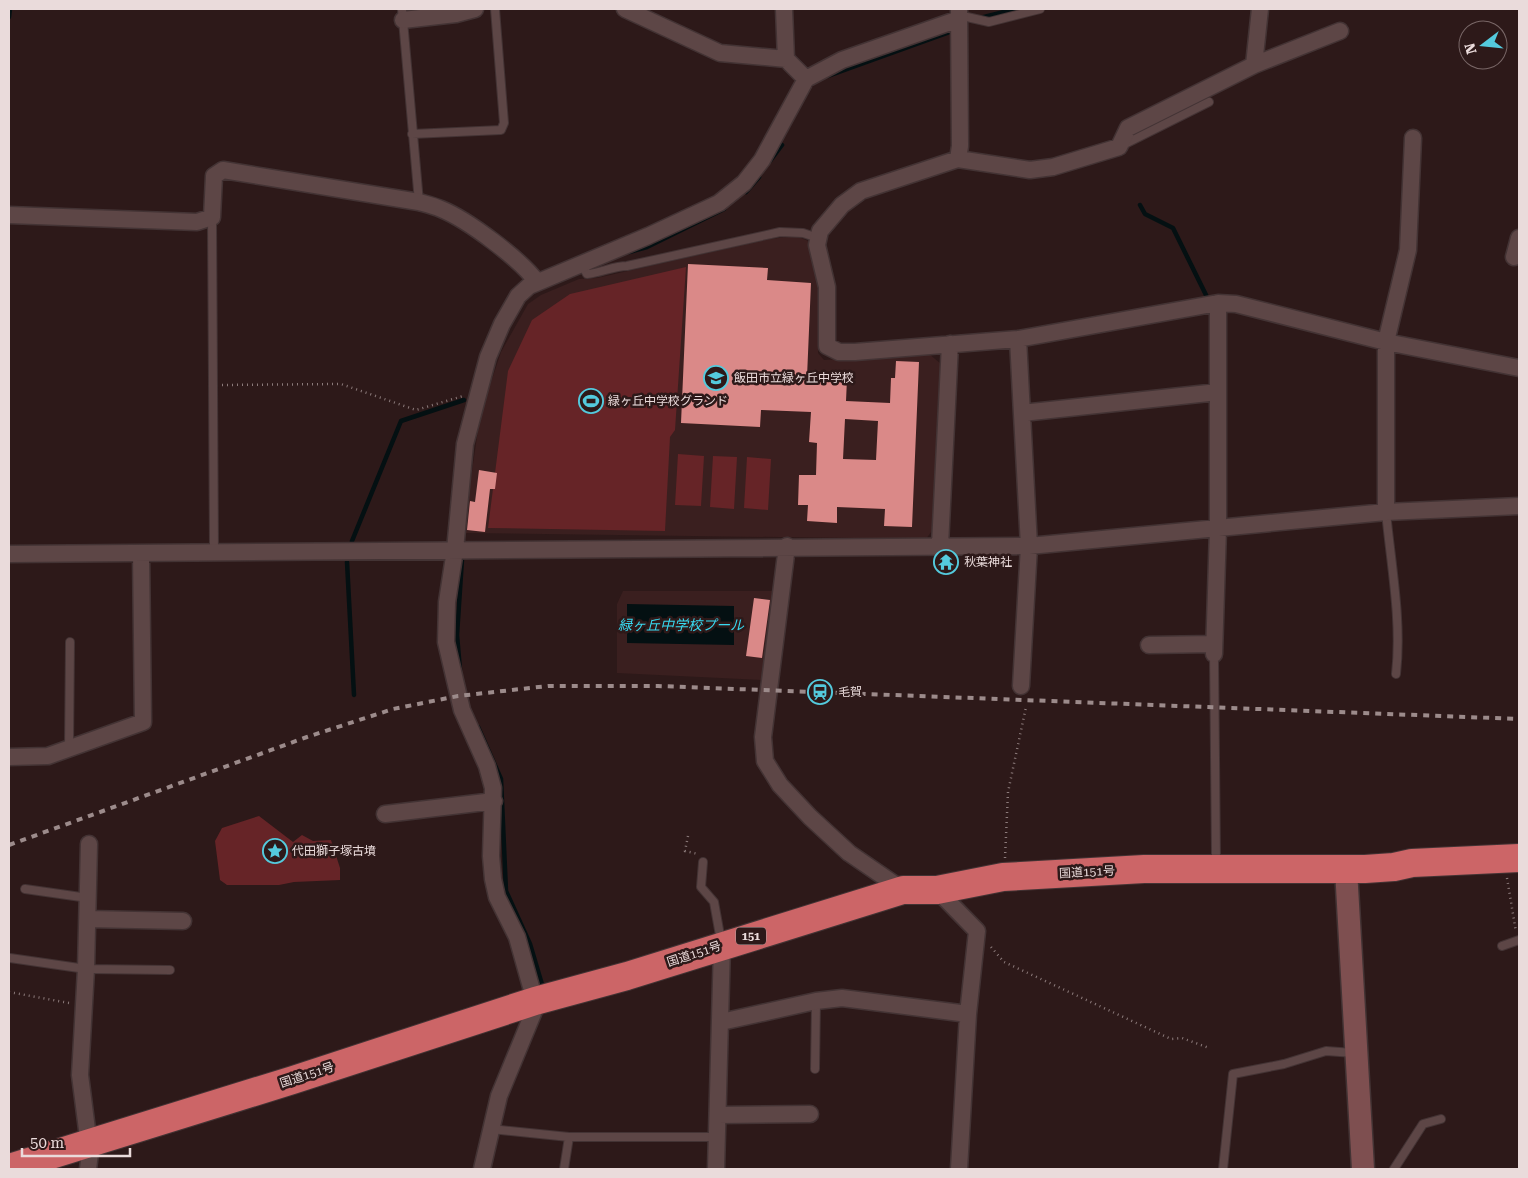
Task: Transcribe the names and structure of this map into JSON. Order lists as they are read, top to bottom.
{
  "streets": {
    "highway": ["国道151号", "151"]
  },
  "water": ["緑ヶ丘中学校プール"],
  "places": {
    "school or university": ["飯田市立緑ヶ丘中学校"],
    "sports": ["緑ヶ丘中学校グランド"],
    "temple": ["秋葉神社"],
    "station": ["毛賀"],
    "place": ["代田獅子塚古墳"]
  },
  "scale_bar": "50 m",
  "north": "left"
}
